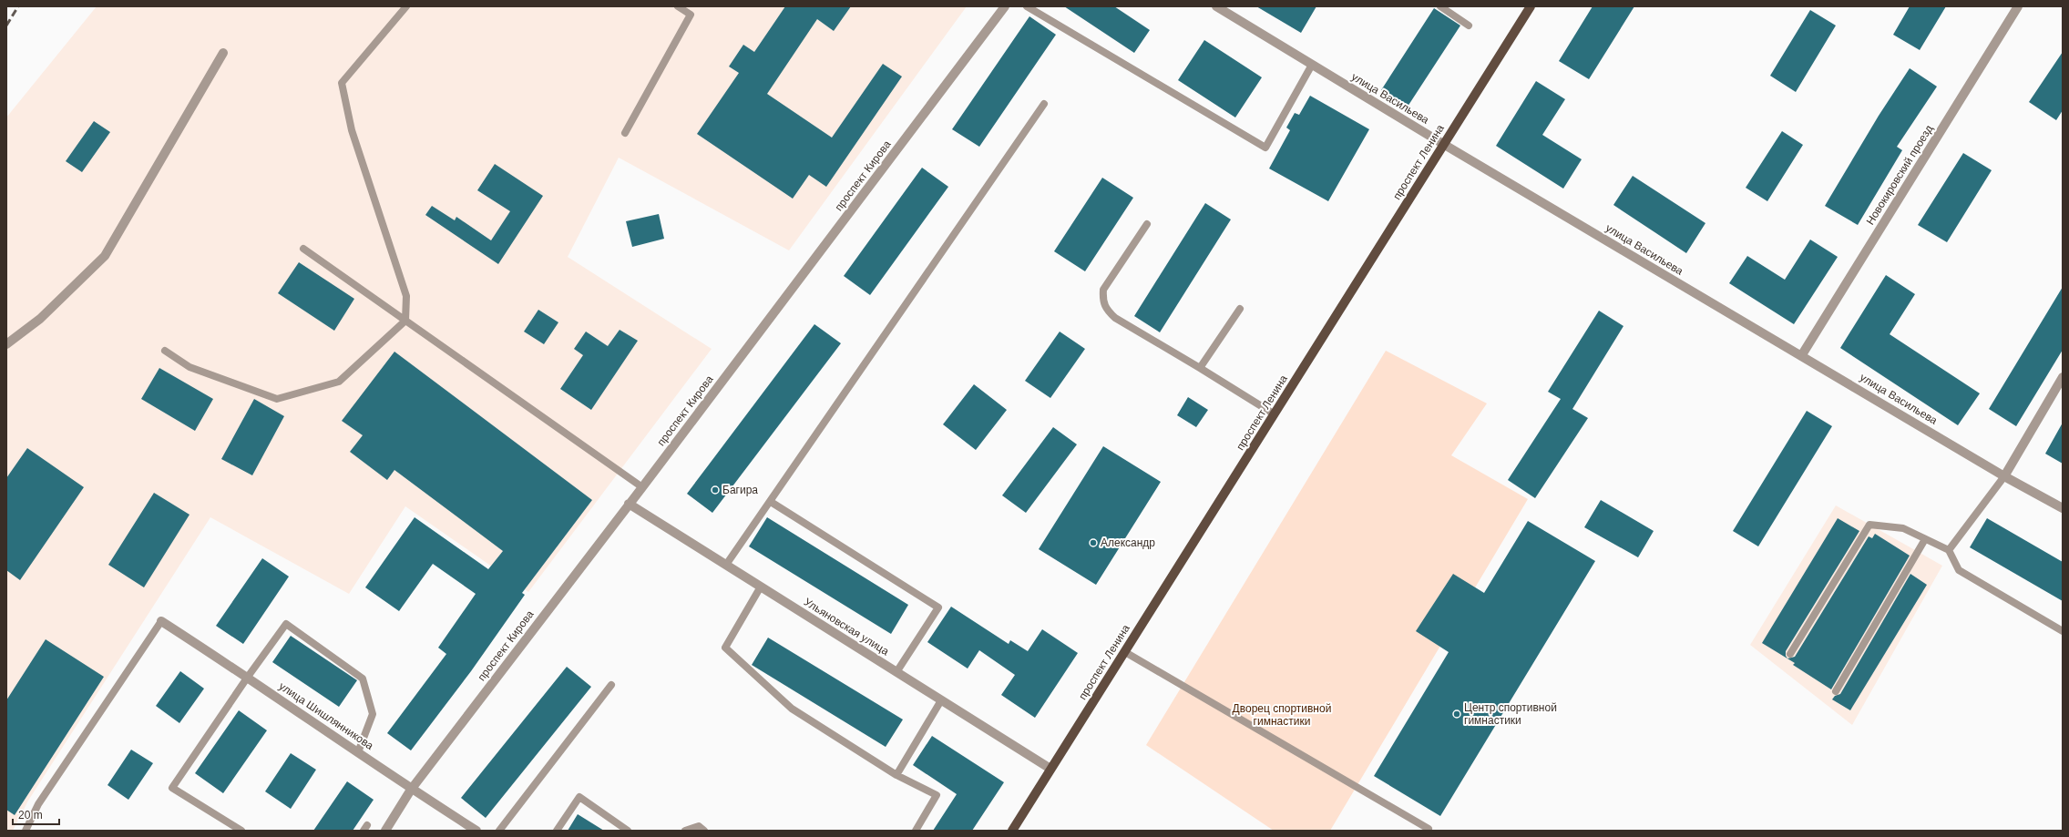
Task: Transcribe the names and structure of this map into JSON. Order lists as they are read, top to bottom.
{
  "streets": {
    "main road": ["проспект Ленина"],
    "street": [
      "улица Васильева",
      "Новокировский проезд",
      "проспект Кирова",
      "Ульяновская улица",
      "улица Шишлянникова"
    ]
  },
  "crossings": [
    ["улица Васильева", "проспект Ленина"],
    ["улица Васильева", "Новокировский проезд"],
    ["проспект Ленина", "Ульяновская улица"],
    ["проспект Кирова", "Ульяновская улица"],
    ["проспект Кирова", "улица Шишлянникова"]
  ],
  "parks": ["Дворец спортивной гимнастики"],
  "places": ["Багира", "Александр", "Центр спортивной гимнастики"],
  "scale_bar": "20 m"
}
